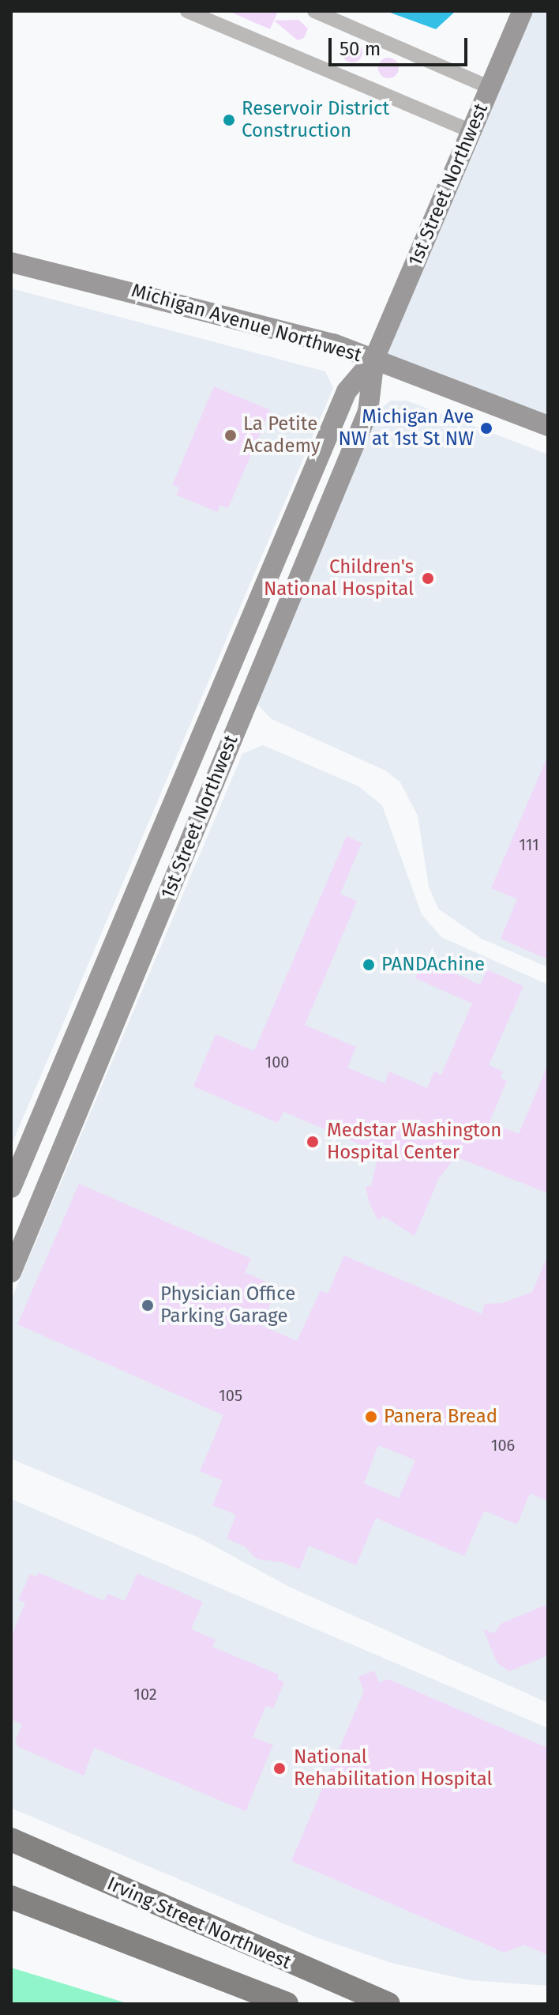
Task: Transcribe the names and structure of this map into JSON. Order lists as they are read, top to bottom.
{
  "streets": {
    "main road": ["Irving Street Northwest"],
    "street": ["1st Street Northwest", "Michigan Avenue Northwest"]
  },
  "crossings": [
    ["1st Street Northwest", "Michigan Avenue Northwest"]
  ],
  "places": [
    "Reservoir District Construction",
    "Michigan Ave NW at 1st St NW",
    "La Petite Academy",
    "Children's National Hospital",
    "PANDAchine",
    "Medstar Washington Hospital Center",
    "Physician Office Parking Garage",
    "Panera Bread",
    "National Rehabilitation Hospital"
  ],
  "house_numbers": [
    "111",
    "100",
    "105",
    "106",
    "102"
  ],
  "scale_bar": "50 m"
}
